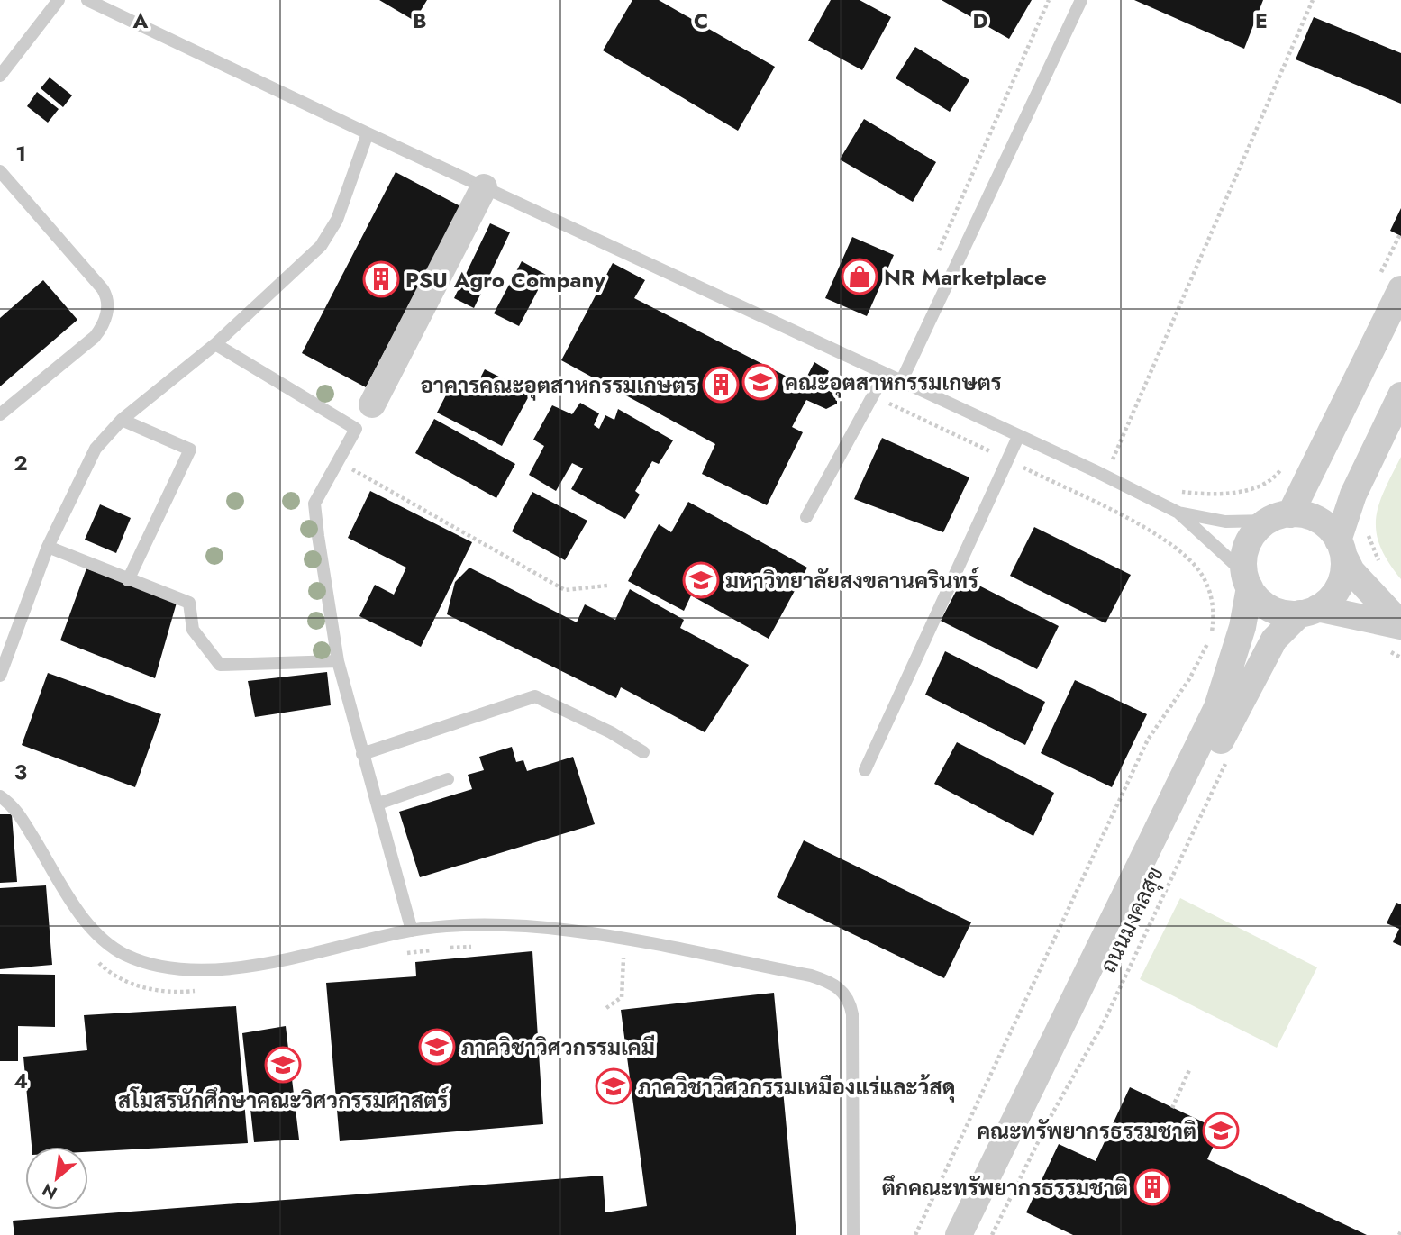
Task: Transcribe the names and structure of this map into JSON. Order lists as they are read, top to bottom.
{
  "streets": {
    "street": ["ถนนมงคลสุข"]
  },
  "places": {
    "shop": ["NR Marketplace"],
    "building": ["PSU Agro Company", "อาคารคณะอุตสาหกรรมเกษตร", "ตึกคณะทรัพยากรธรรมชาติ"],
    "school or university": [
      "คณะอุตสาหกรรมเกษตร",
      "มหาวิทยาลัยสงขลานครินทร์",
      "ภาควิชาวิศวกรรมเคมี",
      "สโมสรนักศึกษาคณะวิศวกรรมศาสตร์",
      "ภาควิชาวิศวกรรมเหมืองแร่และว้สดุ",
      "คณะทรัพยากรธรรมชาติ"
    ]
  },
  "north": "bottom left",
  "grid": {
    "columns": [
      "A",
      "B",
      "C",
      "D",
      "E"
    ],
    "rows": [
      "1",
      "2",
      "3",
      "4"
    ]
  }
}
